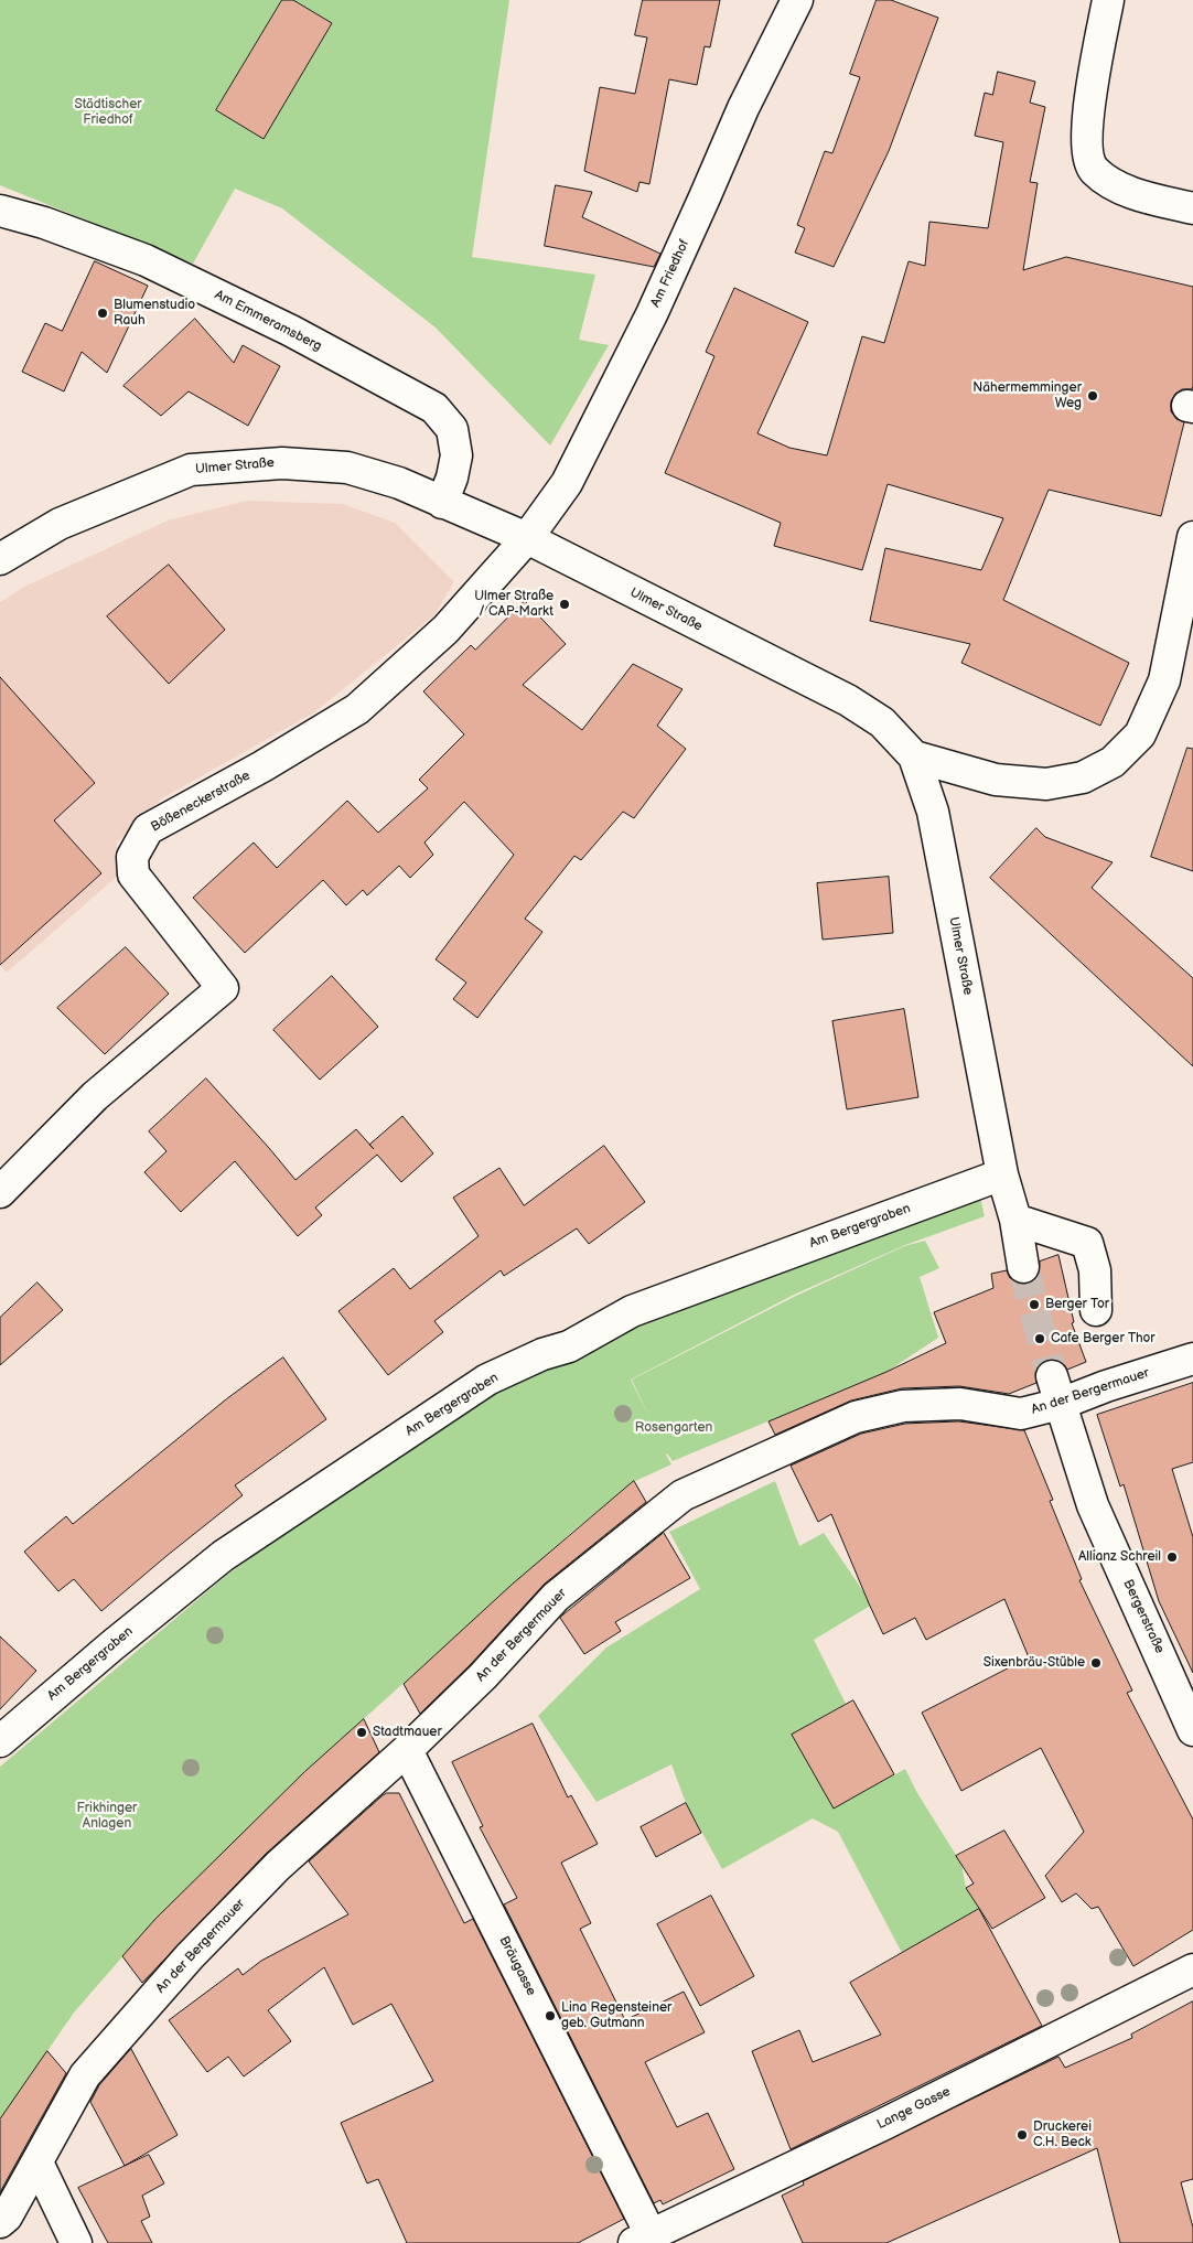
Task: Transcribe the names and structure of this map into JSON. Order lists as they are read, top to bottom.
{
  "streets": {
    "street": [
      "Am Friedhof",
      "Am Emmeramsberg",
      "Ulmer Straße",
      "Bößeneckerstraße",
      "Am Bergergraben",
      "An der Bergermauer",
      "Bergerstraße",
      "Bräugasse",
      "Lange Gasse"
    ]
  },
  "crossings": [
    ["Am Friedhof", "Ulmer Straße"],
    ["Am Friedhof", "Bößeneckerstraße"],
    ["Am Emmeramsberg", "Ulmer Straße"],
    ["Ulmer Straße", "Bößeneckerstraße"],
    ["Ulmer Straße", "Am Bergergraben"],
    ["An der Bergermauer", "Bergerstraße"],
    ["An der Bergermauer", "Bräugasse"],
    ["Bräugasse", "Lange Gasse"]
  ],
  "parks": ["Städtischer Friedhof", "Rosengarten", "Frikhinger Anlagen"],
  "places": [
    "Blumenstudio Rauh",
    "Nähermemminger Weg",
    "Ulmer Straße / CAP-Markt",
    "Berger Tor",
    "Cafe Berger Thor",
    "Allianz Schreil",
    "Sixenbräu-Stüble",
    "Stadtmauer",
    "Lina Regensteiner geb. Gutmann",
    "Druckerei C.H. Beck"
  ]
}
